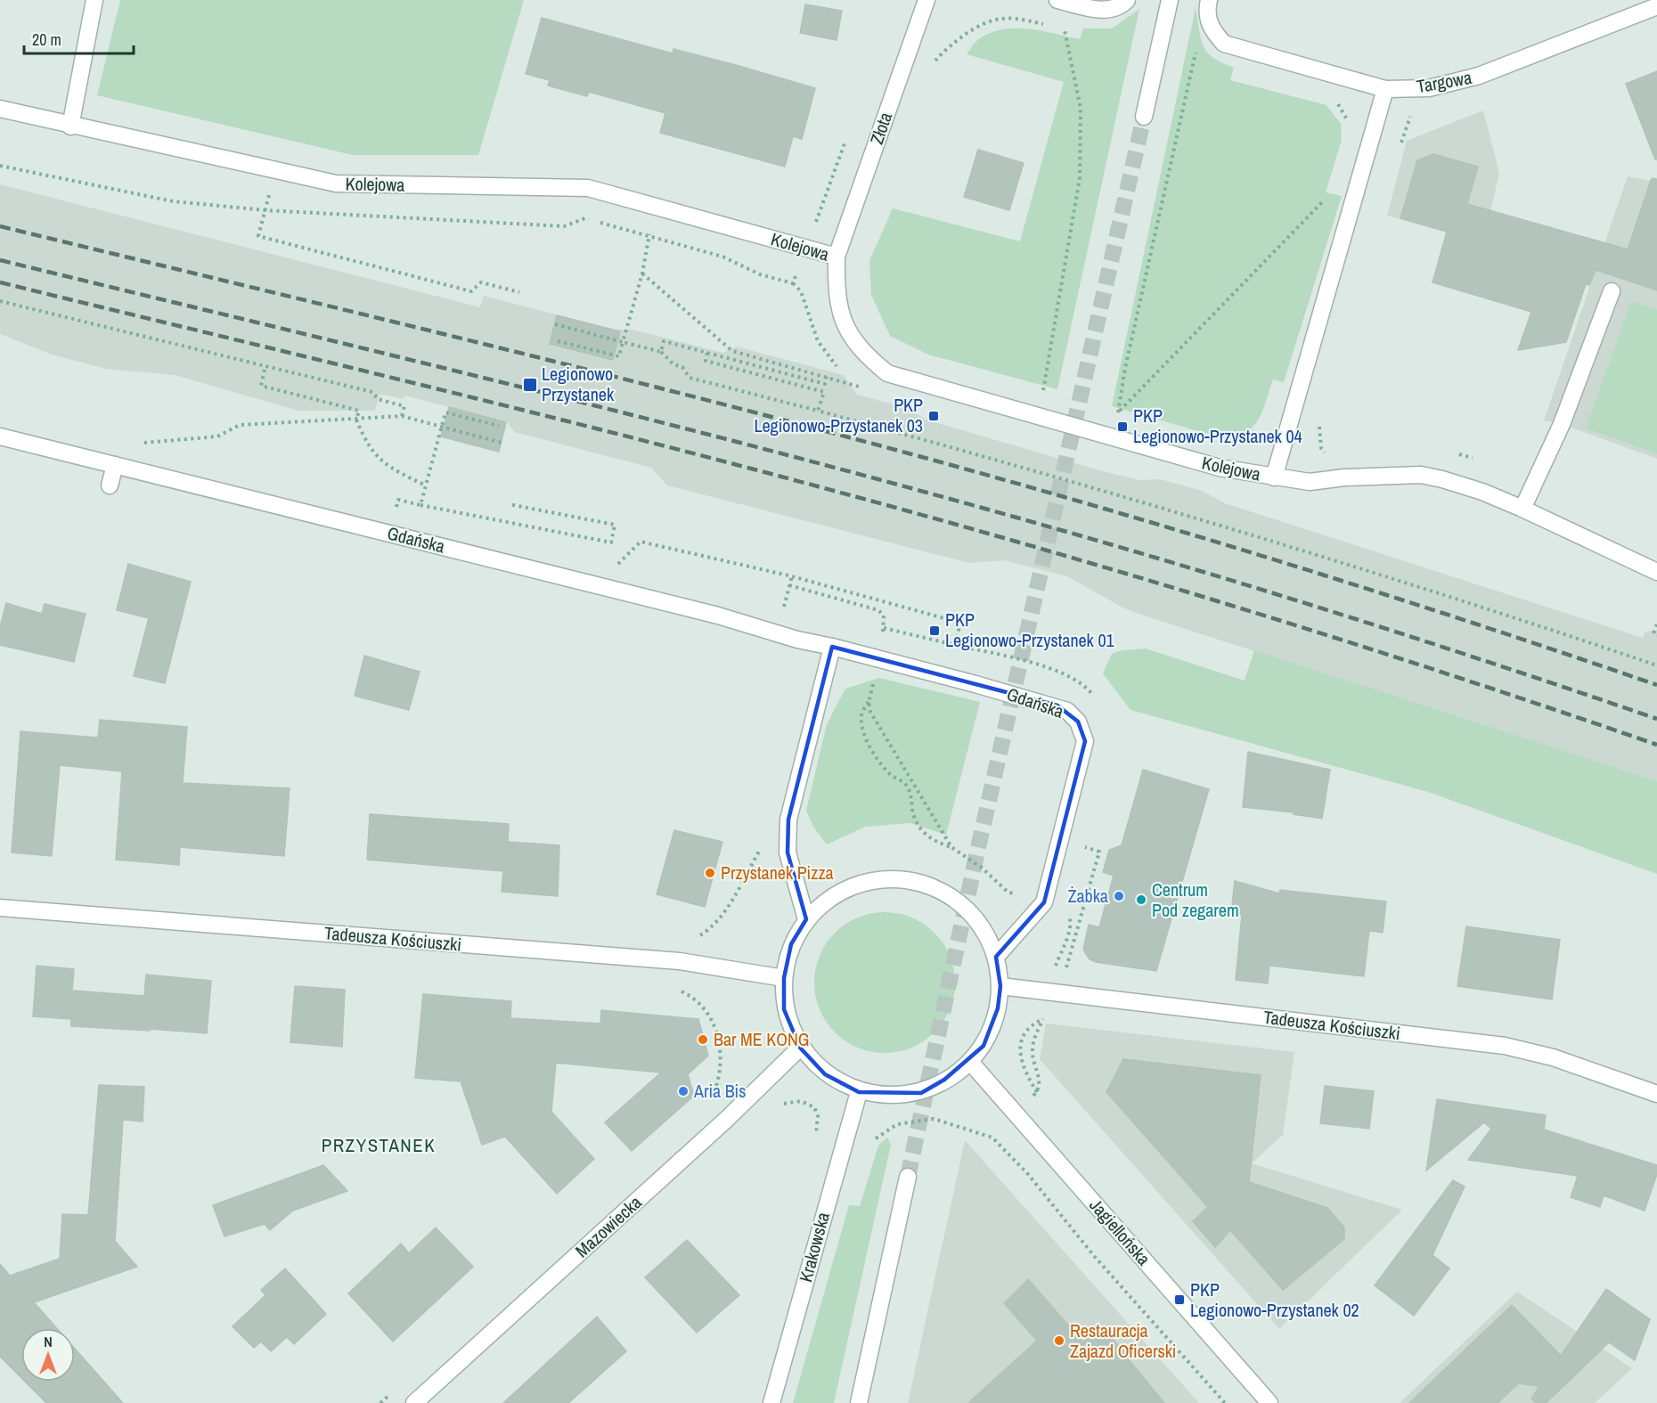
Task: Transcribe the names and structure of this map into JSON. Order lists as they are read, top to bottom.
{
  "streets": {
    "street": [
      "Targowa",
      "Złota",
      "Kolejowa",
      "Gdańska",
      "Tadeusza Kościuszki",
      "Mazowiecka",
      "Jagiellońska",
      "Krakowska"
    ]
  },
  "crossings": [
    ["Złota", "Kolejowa"]
  ],
  "districts": ["PRZYSTANEK"],
  "places": {
    "transit": [
      "Legionowo Przystanek",
      "PKP Legionowo-Przystanek 03",
      "PKP Legionowo-Przystanek 04",
      "PKP Legionowo-Przystanek 01",
      "PKP Legionowo-Przystanek 02"
    ],
    "other": [
      "Przystanek Pizza",
      "Żabka",
      "Centrum Pod zegarem",
      "Bar ME KONG",
      "Aria Bis",
      "Restauracja Zajazd Oficerski"
    ]
  },
  "scale_bar": "20 m",
  "north": "top"
}
